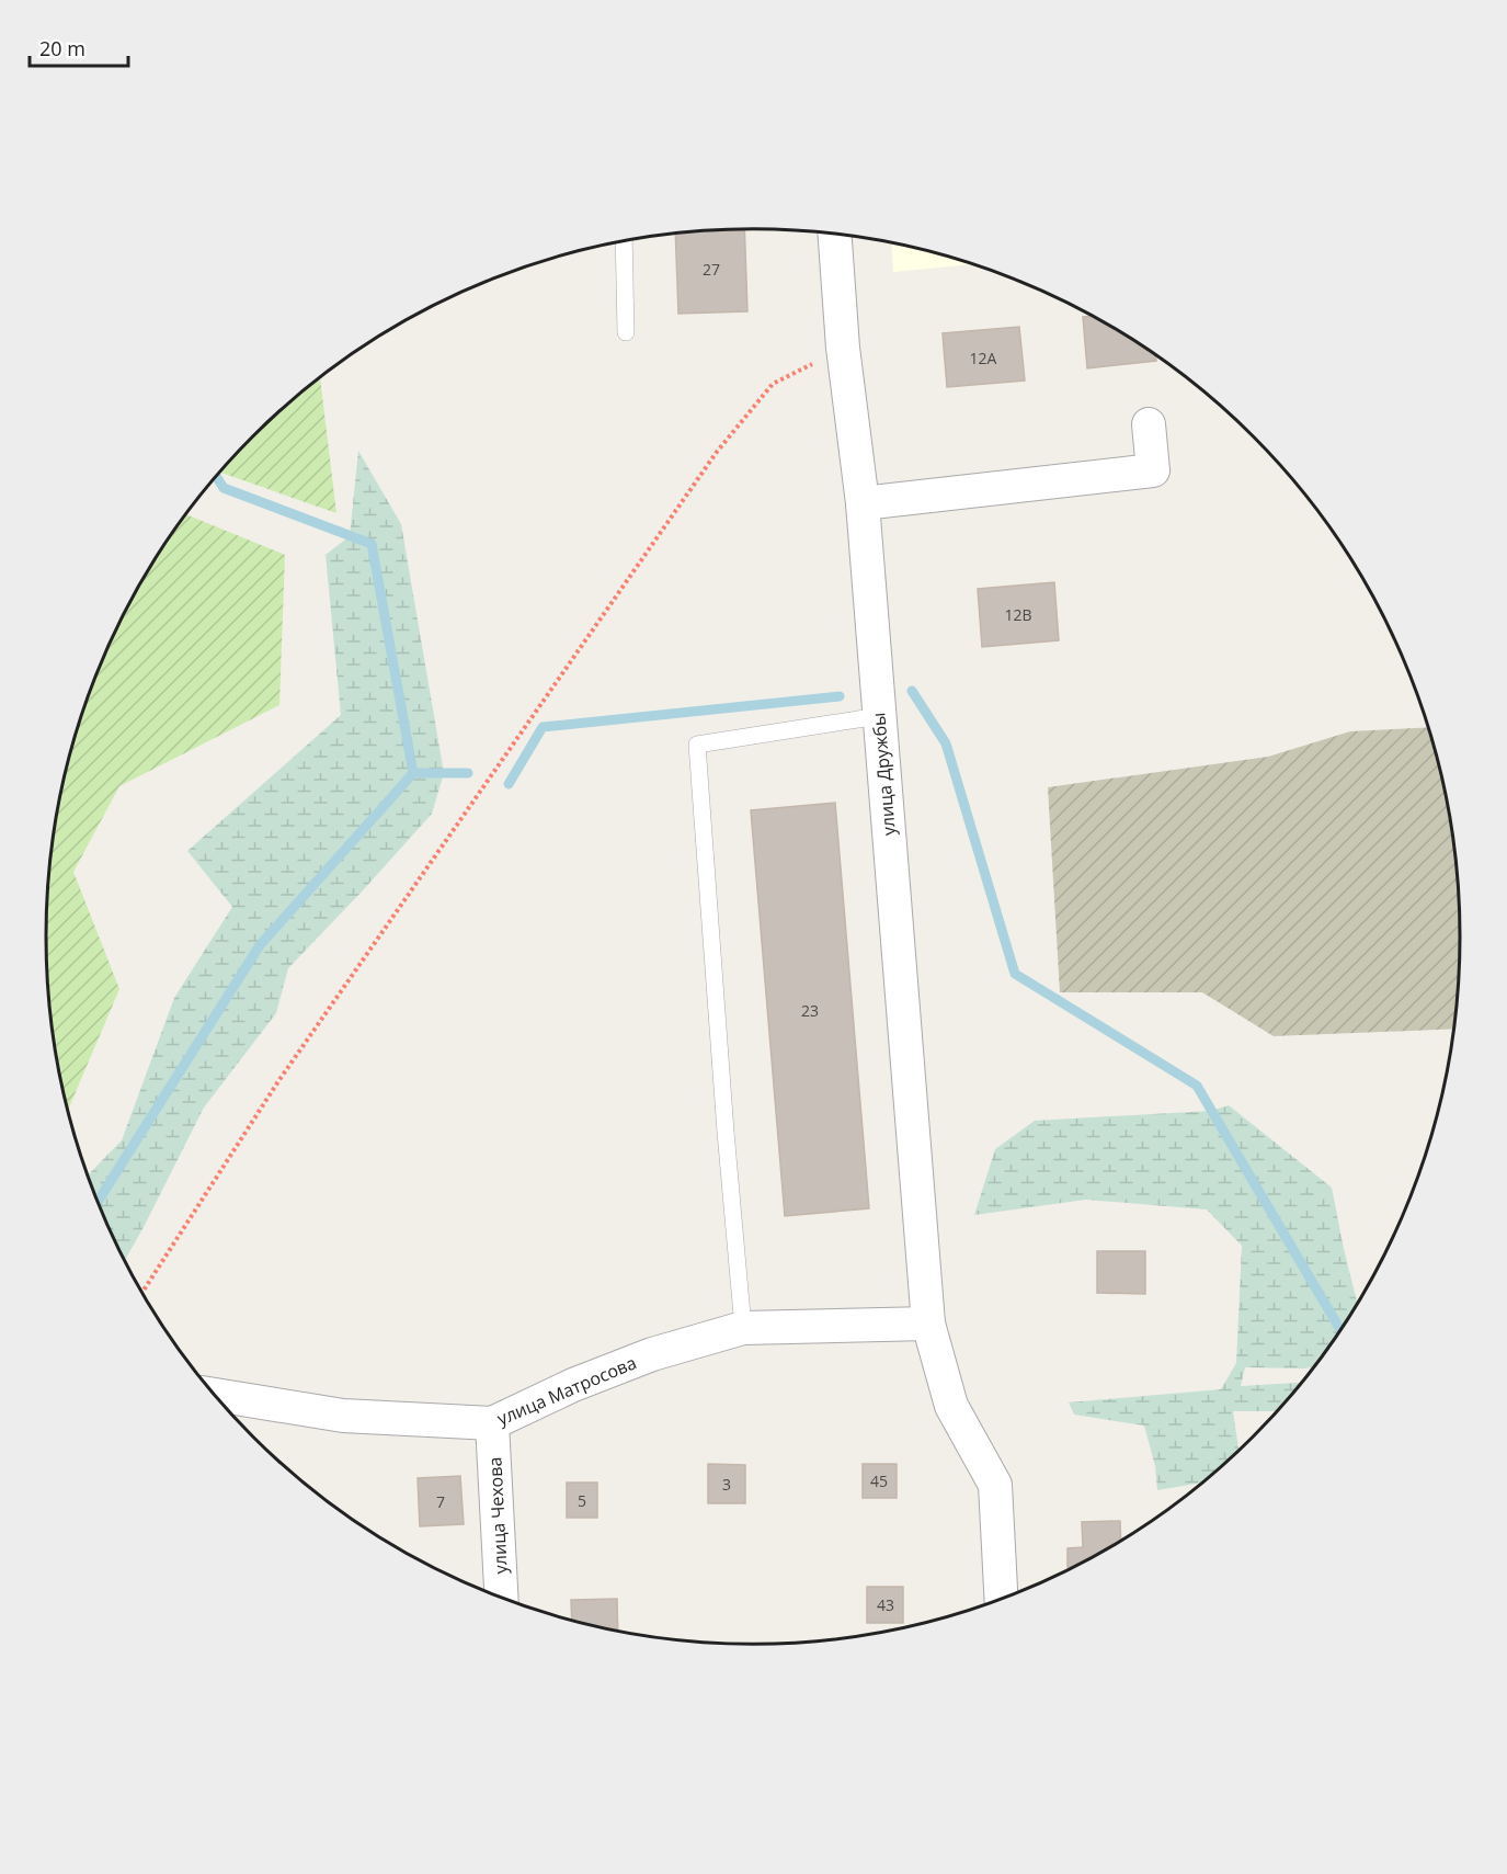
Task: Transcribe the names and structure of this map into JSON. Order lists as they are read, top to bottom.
{
  "streets": {
    "street": ["улица Дружбы", "улица Матросова", "улица Чехова"]
  },
  "crossings": [
    ["улица Дружбы", "улица Матросова"],
    ["улица Матросова", "улица Чехова"]
  ],
  "house_numbers": [
    "27",
    "12А",
    "12В",
    "23",
    "45",
    "3",
    "5",
    "7",
    "43"
  ],
  "scale_bar": "20 m"
}
